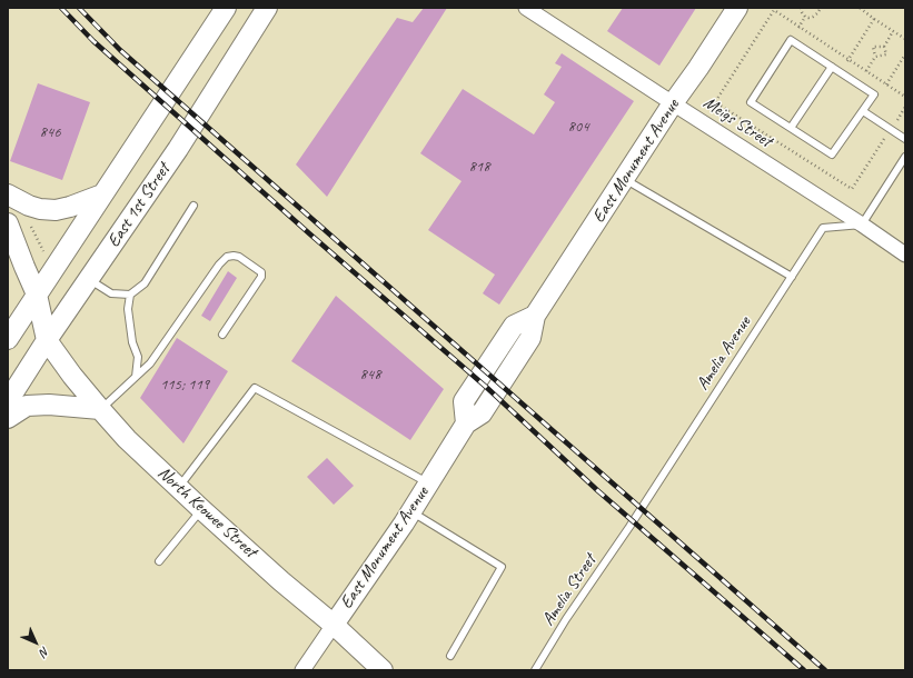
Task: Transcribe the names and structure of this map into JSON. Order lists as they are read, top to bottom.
{
  "streets": {
    "main road": ["East Monument Avenue", "East 1st Street", "North Keowee Street"],
    "street": ["Meigs Street"],
    "lane": ["Amelia Avenue", "Amelia Street"]
  },
  "crossings": [
    ["Meigs Street", "East Monument Avenue"],
    ["Meigs Street", "Amelia Avenue"],
    ["East Monument Avenue", "North Keowee Street"],
    ["East 1st Street", "North Keowee Street"],
    ["Amelia Avenue", "Amelia Street"]
  ],
  "house_numbers": [
    "804",
    "846",
    "818",
    "848",
    "115; 119"
  ],
  "north": "bottom right"
}
